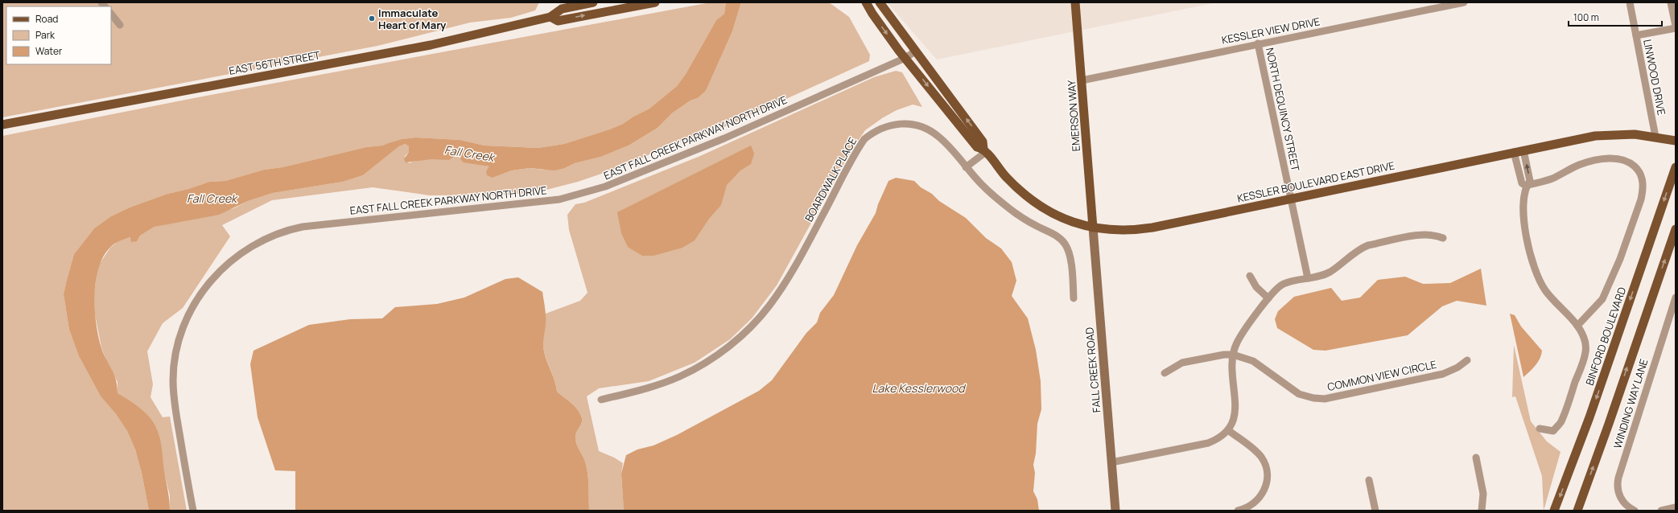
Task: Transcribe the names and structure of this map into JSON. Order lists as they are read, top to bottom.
{
  "streets": {
    "main road": [
      "EAST 56TH STREET",
      "EMERSON WAY",
      "KESSLER BOULEVARD EAST DRIVE",
      "BINFORD BOULEVARD",
      "FALL CREEK ROAD"
    ],
    "street": [
      "KESSLER VIEW DRIVE",
      "LINWOOD DRIVE",
      "NORTH DEQUINCY STREET",
      "EAST FALL CREEK PARKWAY NORTH DRIVE",
      "BOARDWALK PLACE",
      "COMMON VIEW CIRCLE",
      "WINDING WAY LANE"
    ]
  },
  "crossings": [
    ["KESSLER VIEW DRIVE", "NORTH DEQUINCY STREET"],
    ["KESSLER VIEW DRIVE", "EMERSON WAY"],
    ["LINWOOD DRIVE", "KESSLER BOULEVARD EAST DRIVE"],
    ["NORTH DEQUINCY STREET", "KESSLER BOULEVARD EAST DRIVE"],
    ["EMERSON WAY", "KESSLER BOULEVARD EAST DRIVE"],
    ["EMERSON WAY", "FALL CREEK ROAD"],
    ["EAST FALL CREEK PARKWAY NORTH DRIVE", "KESSLER BOULEVARD EAST DRIVE"],
    ["KESSLER BOULEVARD EAST DRIVE", "FALL CREEK ROAD"]
  ],
  "water": ["Fall Creek", "Lake Kesslerwood"],
  "places": ["Immaculate Heart of Mary"],
  "legend": ["Road", "Park", "Water"],
  "scale_bar": "100 m"
}
